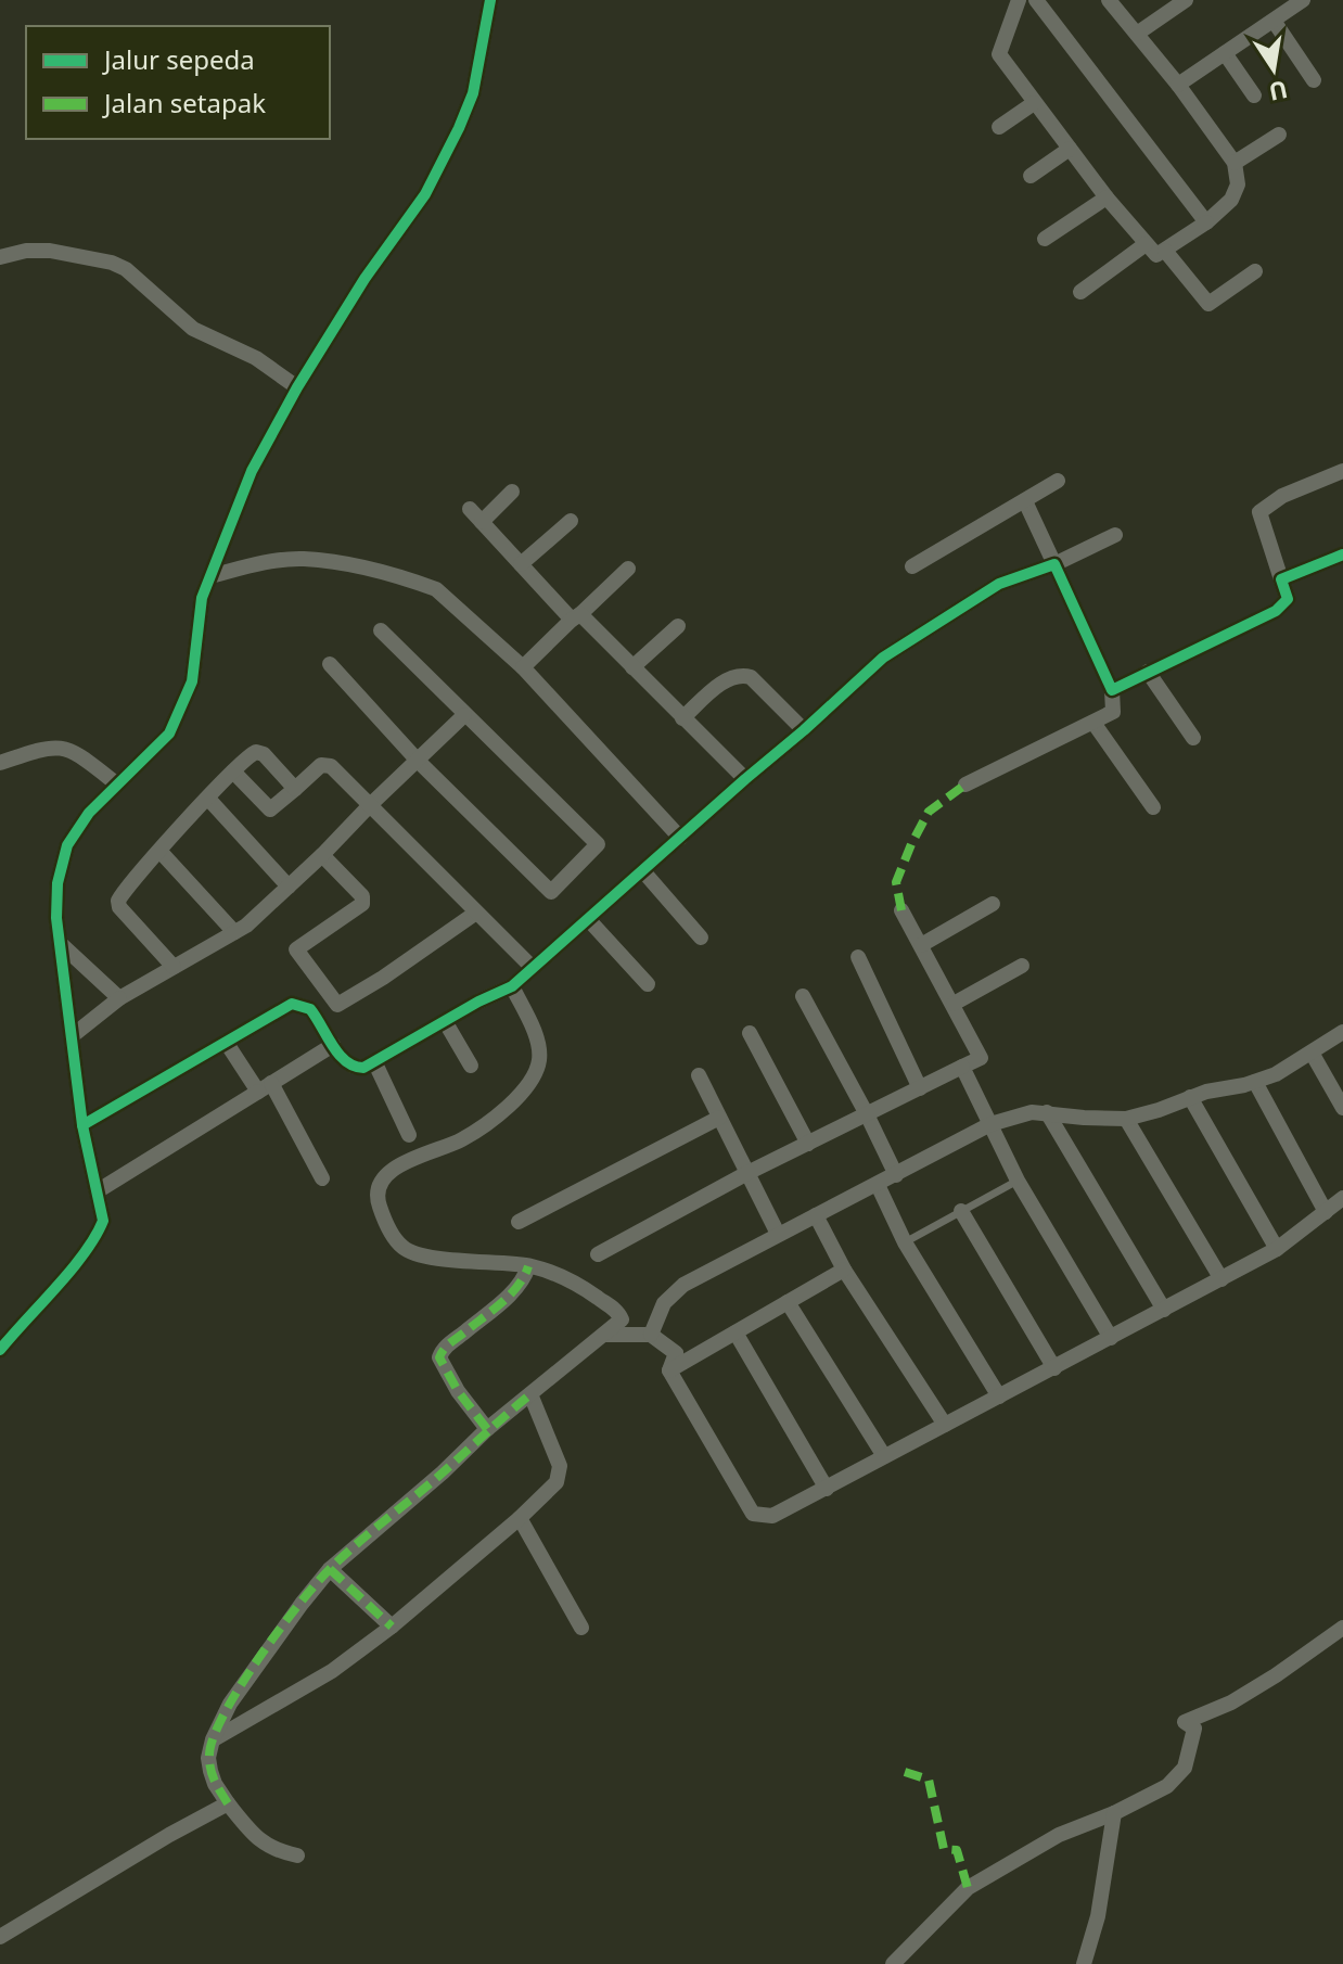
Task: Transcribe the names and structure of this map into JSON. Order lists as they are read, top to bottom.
{
  "legend": ["Jalur sepeda", "Jalan setapak"],
  "north": "bottom"
}
